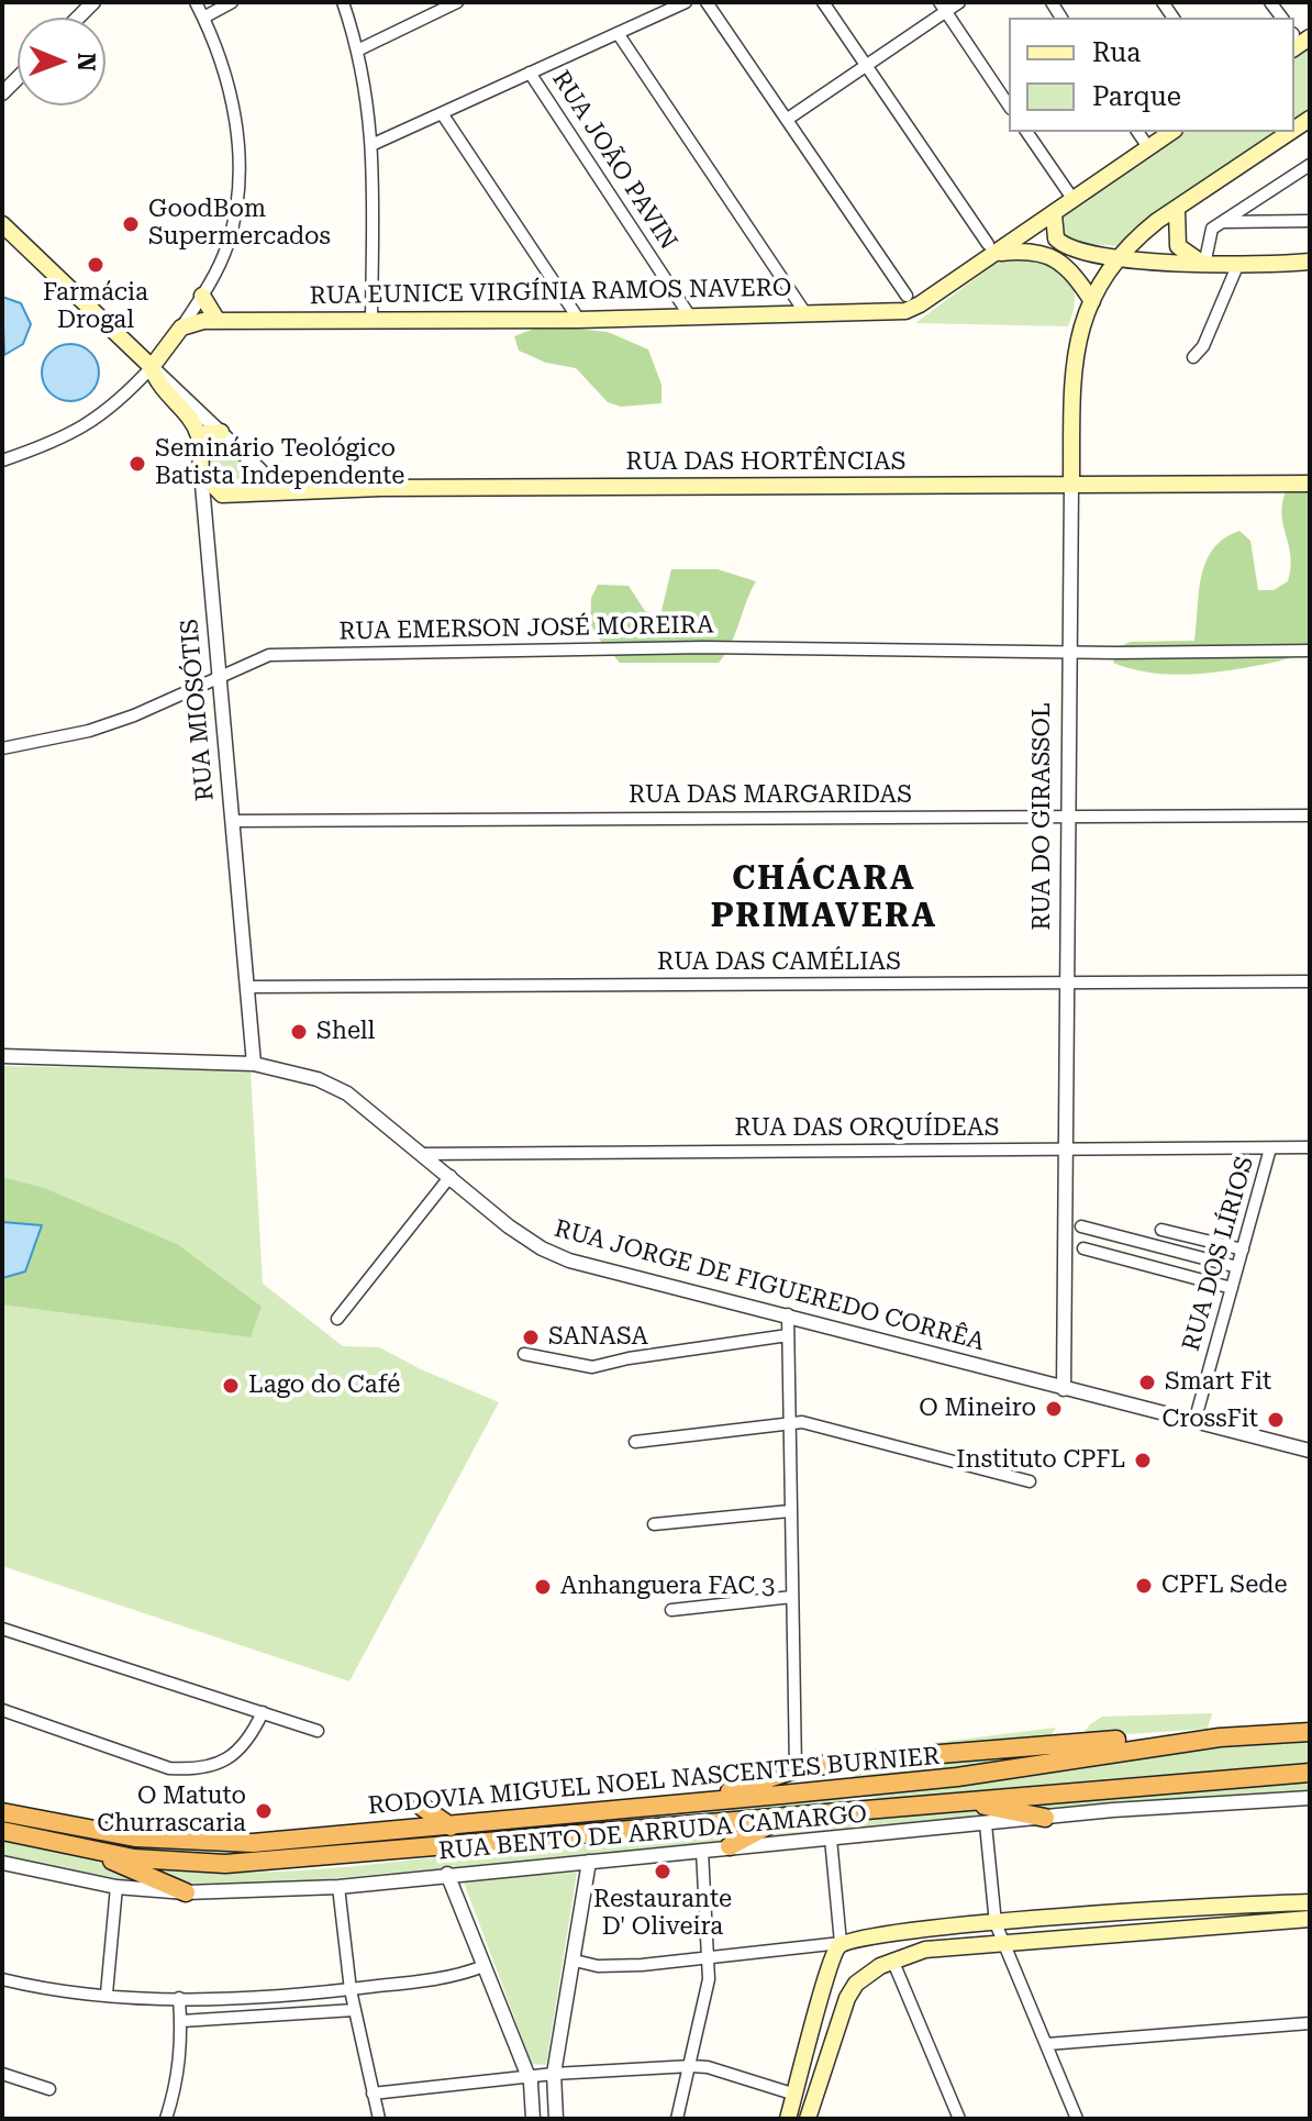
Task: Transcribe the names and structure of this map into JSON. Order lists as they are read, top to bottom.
{
  "streets": {
    "highway": ["RODOVIA MIGUEL NOEL NASCENTES BURNIER"],
    "main road": [
      "RUA EUNICE VIRGÍNIA RAMOS NAVERO",
      "RUA DAS HORTÊNCIAS",
      "RUA MIOSÓTIS",
      "RUA DO GIRASSOL"
    ],
    "street": [
      "RUA JOÃO PAVIN",
      "RUA EMERSON JOSÉ MOREIRA",
      "RUA DAS MARGARIDAS",
      "RUA DAS CAMÉLIAS",
      "RUA DAS ORQUÍDEAS",
      "RUA DOS LÍRIOS",
      "RUA JORGE DE FIGUEREDO CORRÊA",
      "RUA BENTO DE ARRUDA CAMARGO"
    ]
  },
  "crossings": [
    ["RUA JOÃO PAVIN", "RUA EUNICE VIRGÍNIA RAMOS NAVERO"],
    ["RUA DAS HORTÊNCIAS", "RUA DO GIRASSOL"],
    ["RUA EMERSON JOSÉ MOREIRA", "RUA MIOSÓTIS"],
    ["RUA EMERSON JOSÉ MOREIRA", "RUA DO GIRASSOL"],
    ["RUA MIOSÓTIS", "RUA DAS MARGARIDAS"],
    ["RUA MIOSÓTIS", "RUA DAS CAMÉLIAS"],
    ["RUA MIOSÓTIS", "RUA JORGE DE FIGUEREDO CORRÊA"],
    ["RUA DAS MARGARIDAS", "RUA DO GIRASSOL"],
    ["RUA DO GIRASSOL", "RUA DAS CAMÉLIAS"],
    ["RUA DO GIRASSOL", "RUA DAS ORQUÍDEAS"],
    ["RUA DO GIRASSOL", "RUA JORGE DE FIGUEREDO CORRÊA"],
    ["RUA DAS ORQUÍDEAS", "RUA DOS LÍRIOS"],
    ["RUA DAS ORQUÍDEAS", "RUA JORGE DE FIGUEREDO CORRÊA"],
    ["RUA DOS LÍRIOS", "RUA JORGE DE FIGUEREDO CORRÊA"]
  ],
  "districts": ["CHÁCARA PRIMAVERA"],
  "places": [
    "GoodBom Supermercados",
    "Farmácia Drogal",
    "Seminário Teológico Batista Independente",
    "Shell",
    "SANASA",
    "Smart Fit",
    "Lago do Café",
    "O Mineiro",
    "CrossFit",
    "Instituto CPFL",
    "CPFL Sede",
    "Anhanguera FAC 3",
    "O Matuto Churrascaria",
    "Restaurante D' Oliveira"
  ],
  "legend": ["Rua", "Parque"],
  "north": "right"
}
